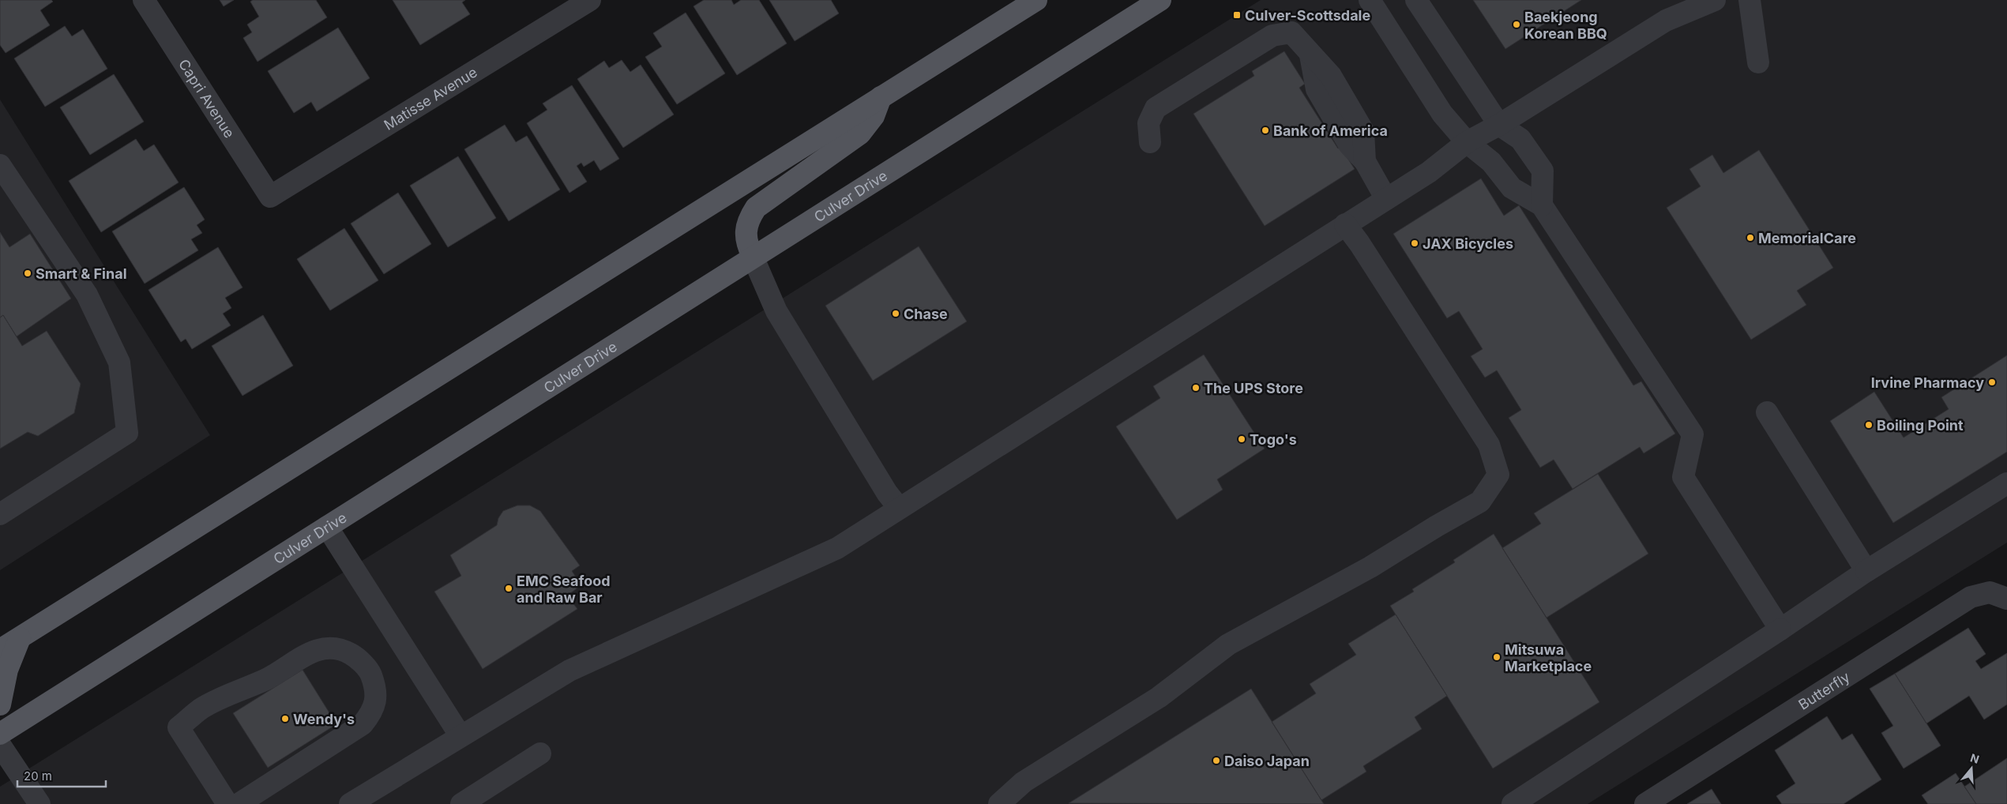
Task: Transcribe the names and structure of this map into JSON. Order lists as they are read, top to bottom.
{
  "streets": {
    "main road": ["Culver Drive"],
    "street": ["Capri Avenue", "Matisse Avenue", "Butterfly"]
  },
  "crossings": [
    ["Capri Avenue", "Matisse Avenue"]
  ],
  "places": {
    "transit": ["Culver-Scottsdale"],
    "other": [
      "Baekjeong Korean BBQ",
      "Bank of America",
      "MemorialCare",
      "JAX Bicycles",
      "Smart & Final",
      "Chase",
      "Irvine Pharmacy",
      "The UPS Store",
      "Boiling Point",
      "Togo's",
      "EMC Seafood and Raw Bar",
      "Mitsuwa Marketplace",
      "Wendy's",
      "Daiso Japan"
    ]
  },
  "scale_bar": "20 m",
  "north": "top"
}
